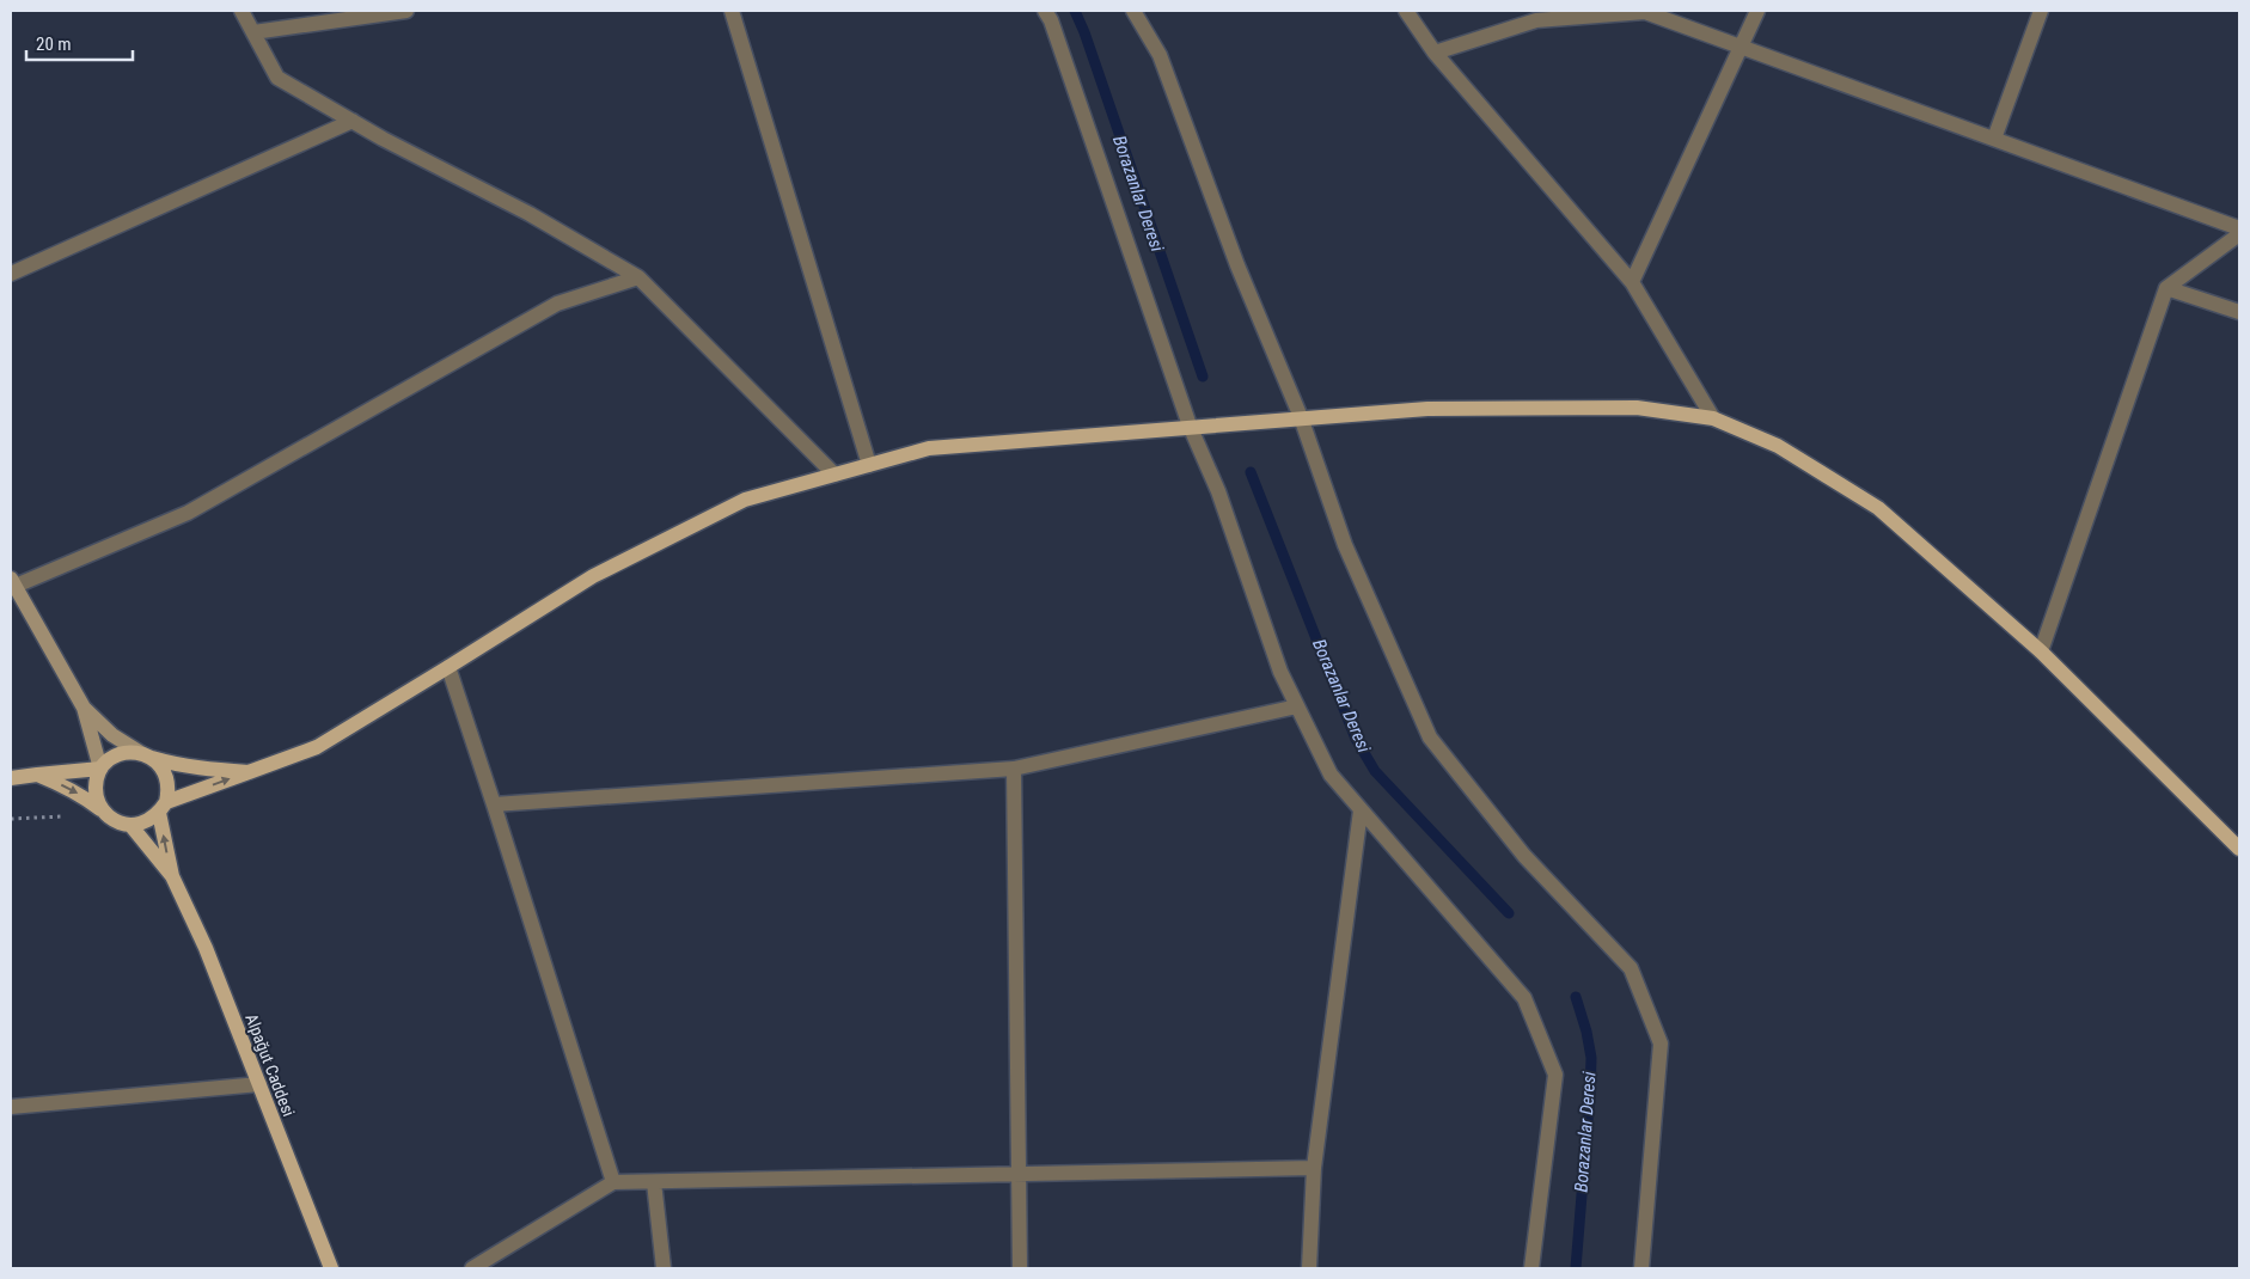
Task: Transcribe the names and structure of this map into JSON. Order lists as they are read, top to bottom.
{
  "streets": {
    "main road": ["Alpağut Caddesi"]
  },
  "water": ["Borazanlar Deresi"],
  "scale_bar": "20 m"
}
